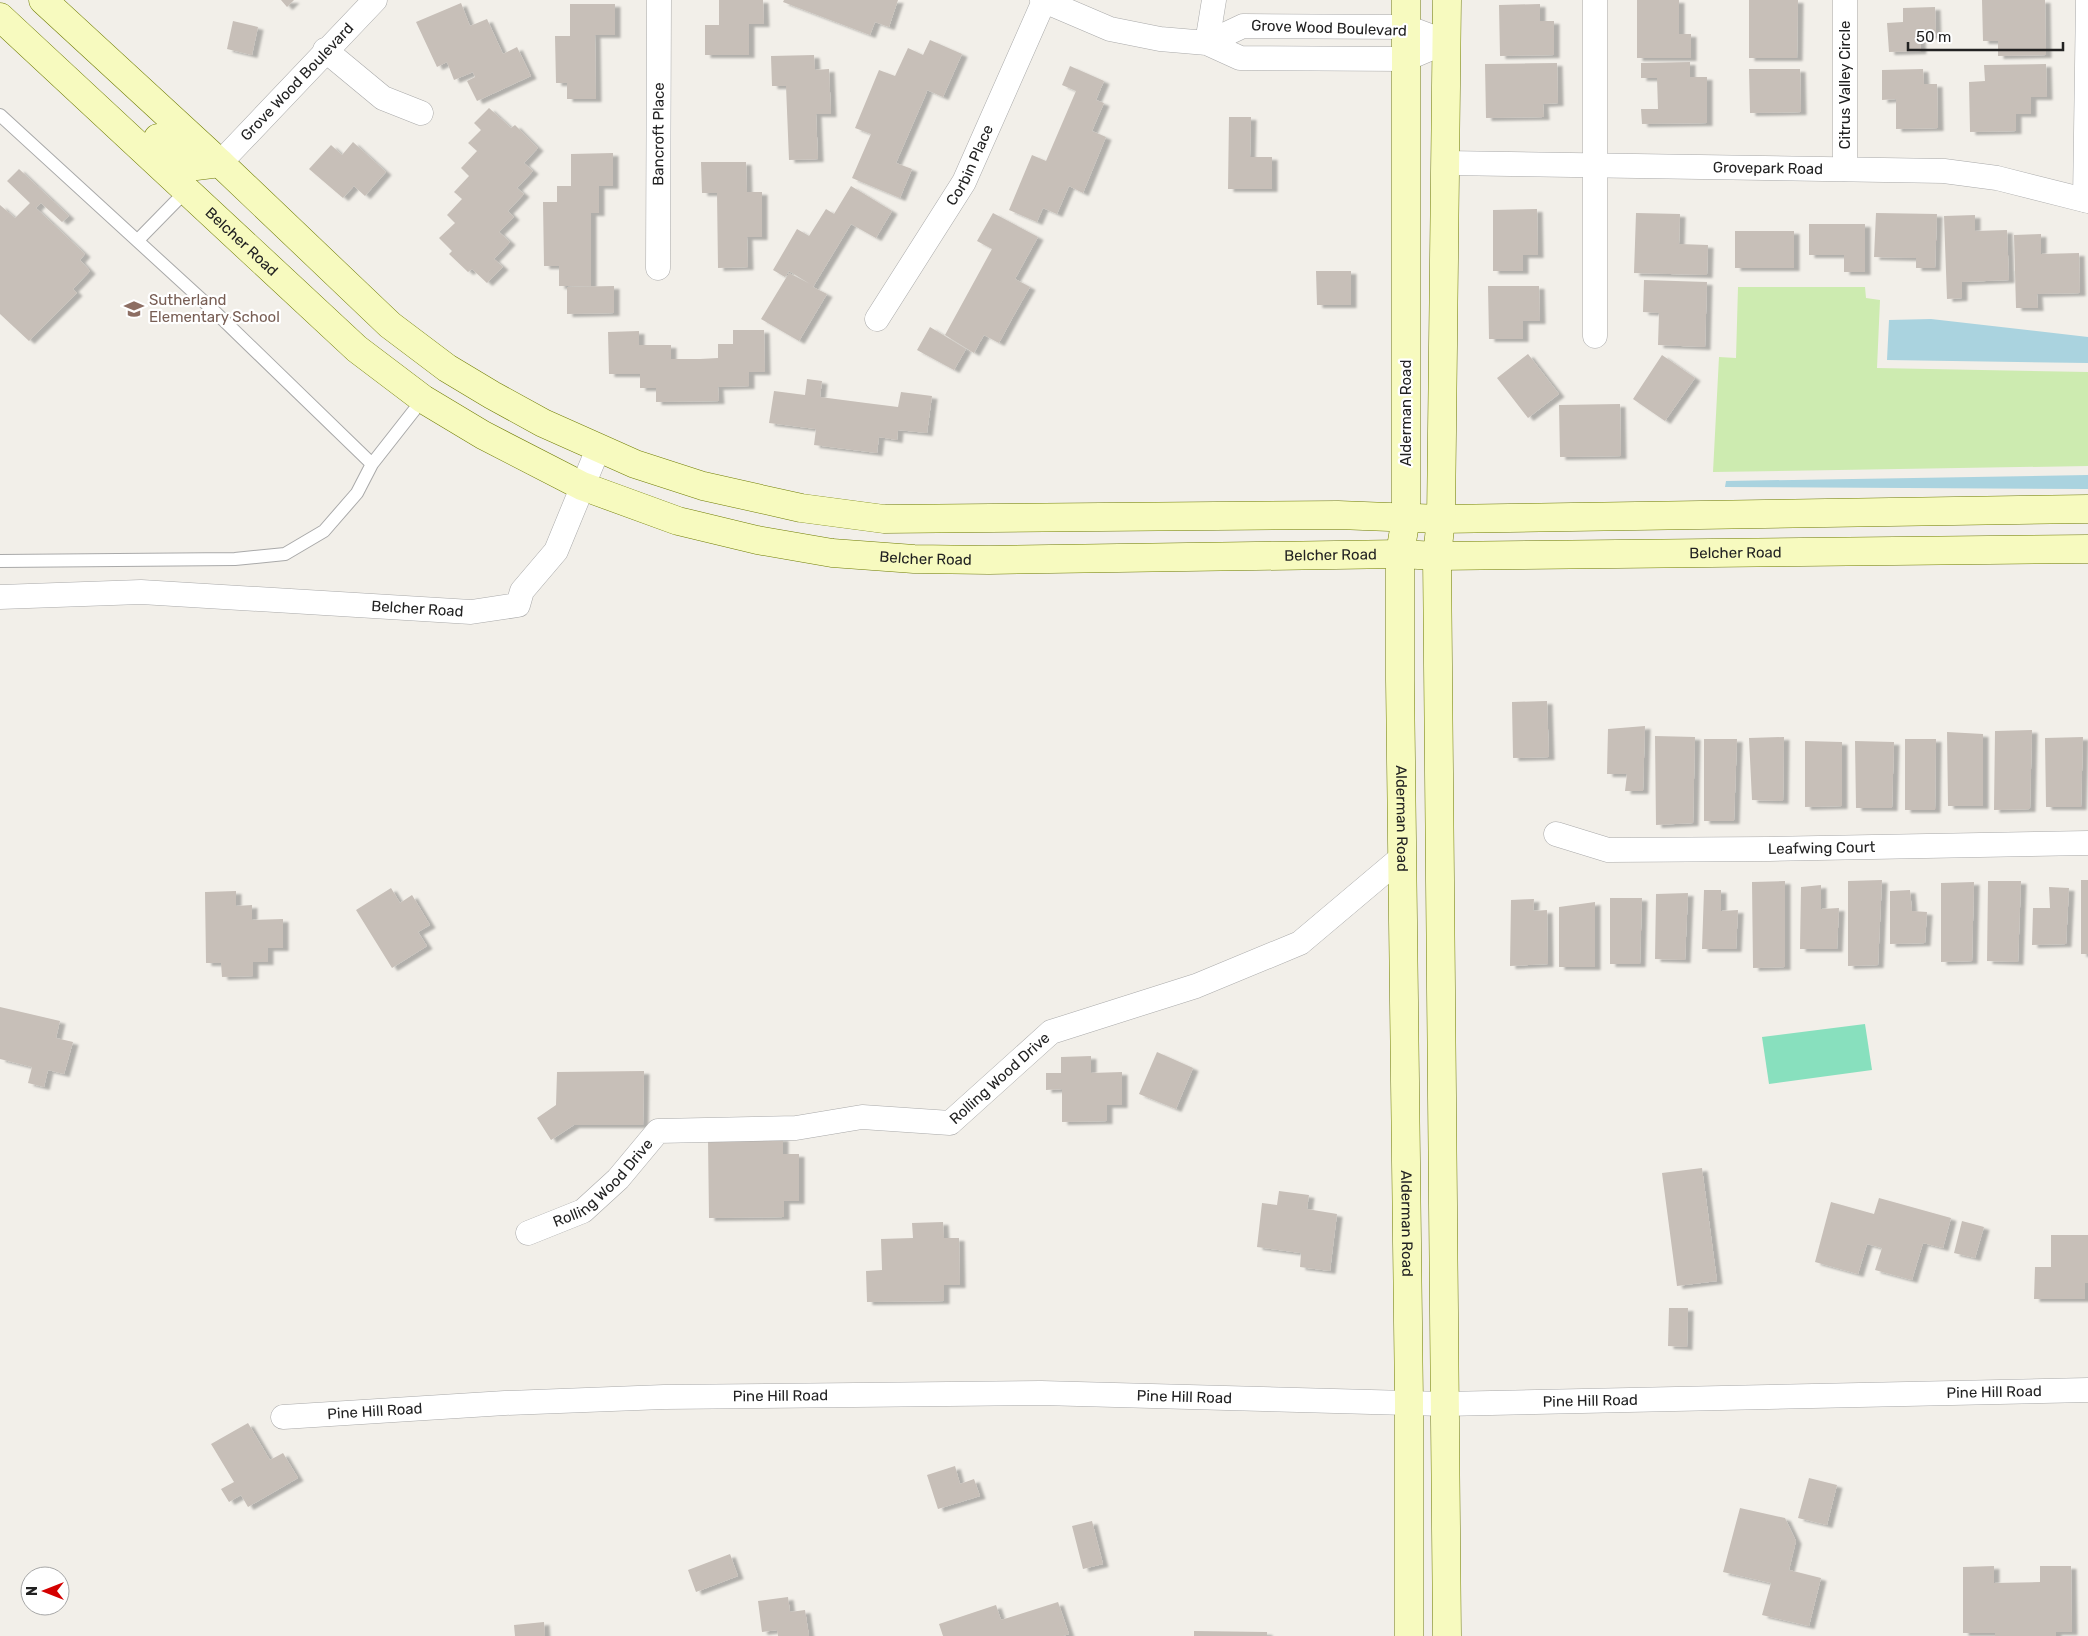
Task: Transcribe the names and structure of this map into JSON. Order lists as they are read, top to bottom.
{
  "streets": {
    "main road": ["Belcher Road", "Alderman Road"],
    "street": [
      "Grove Wood Boulevard",
      "Citrus Valley Circle",
      "Bancroft Place",
      "Corbin Place",
      "Grovepark Road",
      "Leafwing Court",
      "Rolling Wood Drive",
      "Pine Hill Road"
    ]
  },
  "crossings": [
    ["Grove Wood Boulevard", "Corbin Place"],
    ["Grove Wood Boulevard", "Alderman Road"],
    ["Citrus Valley Circle", "Grovepark Road"],
    ["Belcher Road", "Alderman Road"],
    ["Alderman Road", "Rolling Wood Drive"],
    ["Alderman Road", "Pine Hill Road"]
  ],
  "places": {
    "school or university": ["Sutherland Elementary School"]
  },
  "scale_bar": "50 m",
  "north": "left"
}
